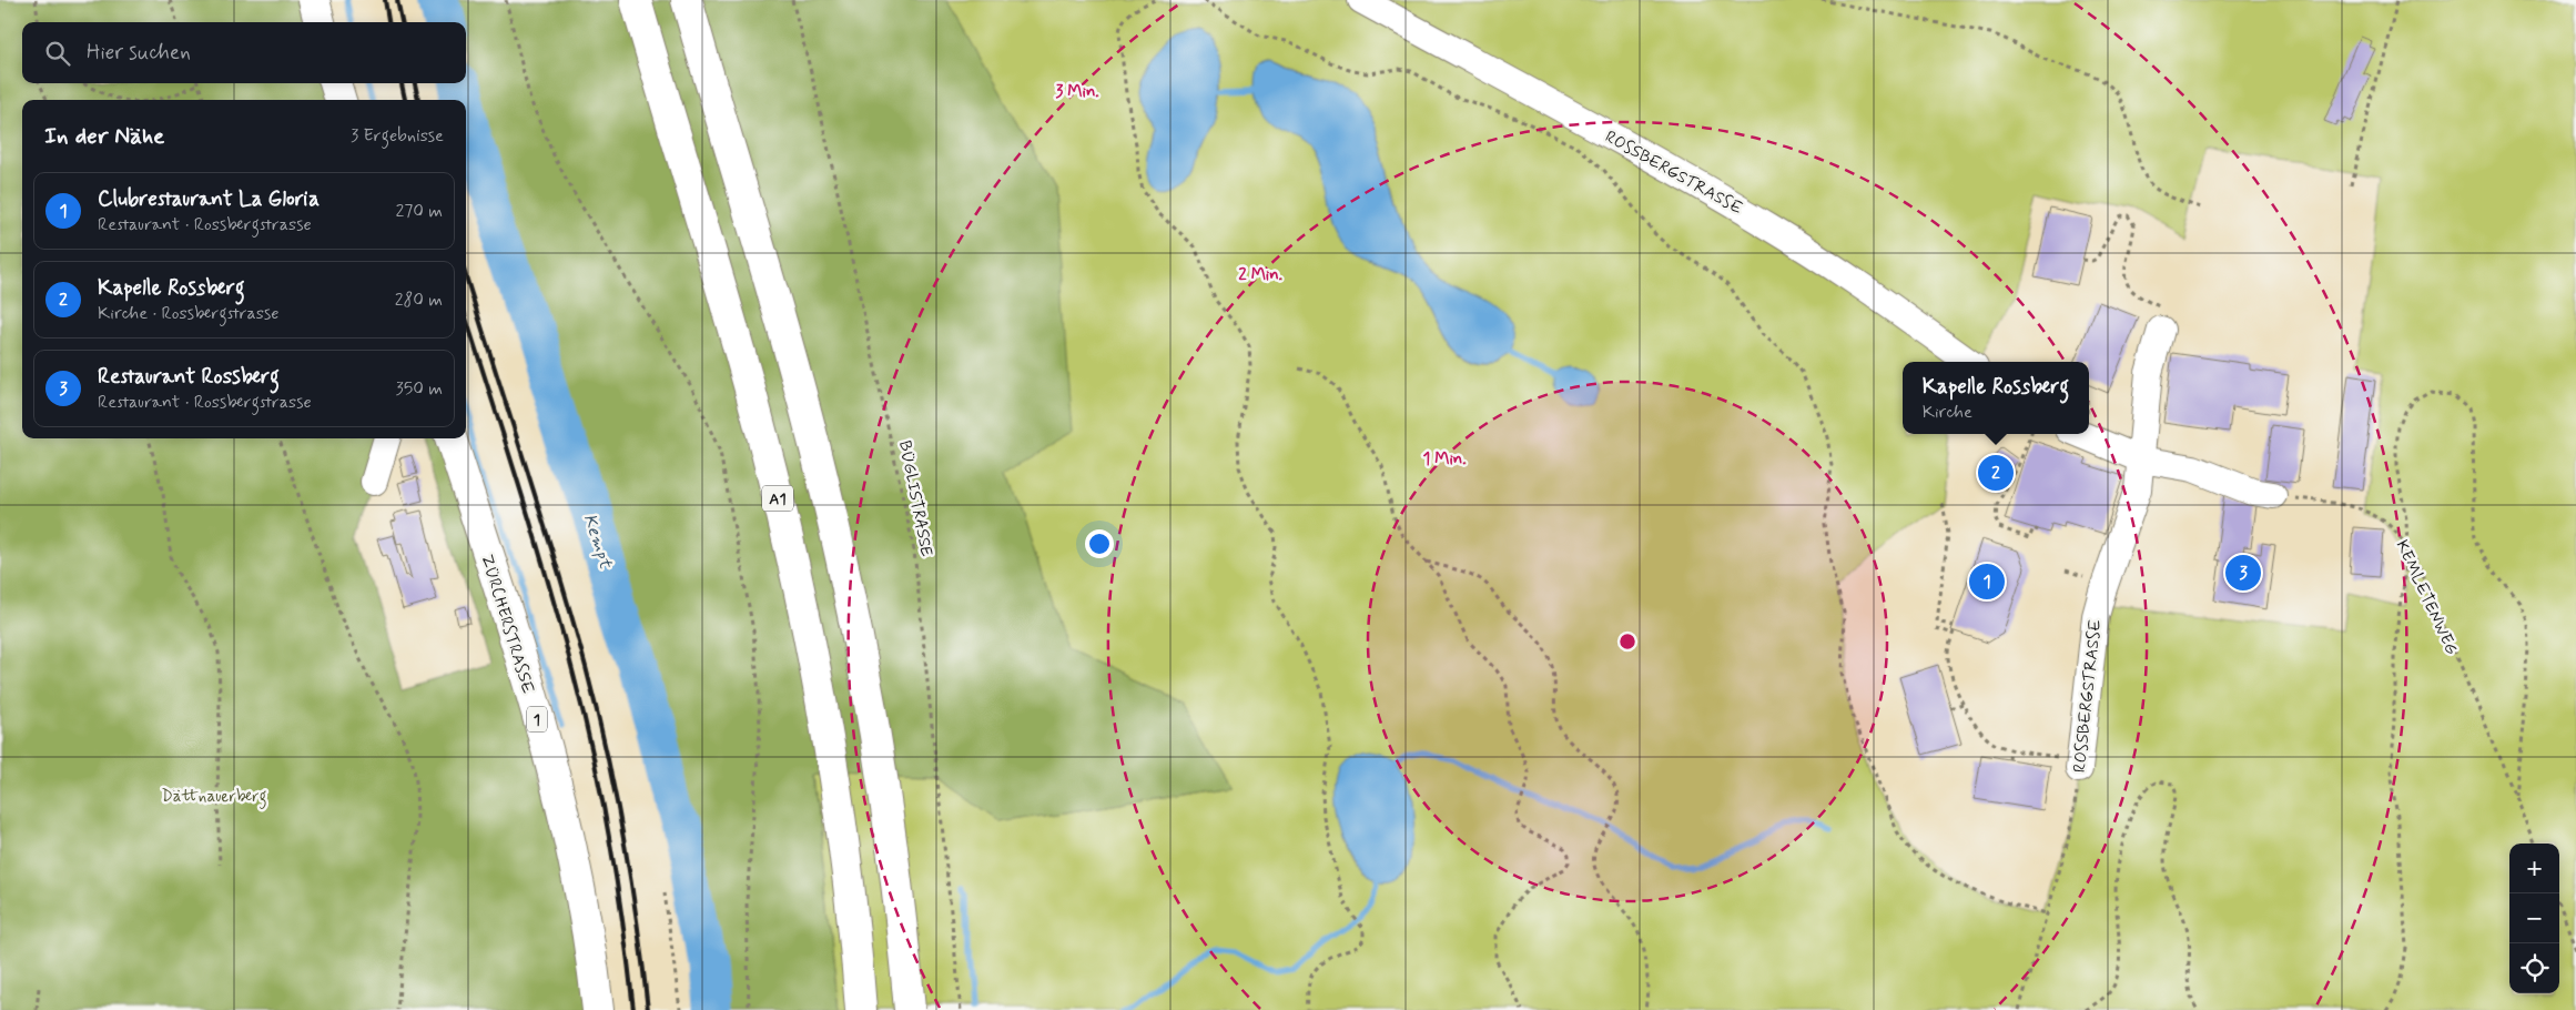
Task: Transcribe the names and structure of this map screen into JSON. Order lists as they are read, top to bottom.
{
  "streets": {
    "main road": ["A1", "ZÜRCHERSTRASSE", "1"],
    "street": ["ROSSBERGSTRASSE"],
    "path": ["BÜGLISTRASSE", "KEMLETENWEG"]
  },
  "water": ["Kempt"],
  "parks": ["Dättnauerberg"],
  "page": {
    "search": "Hier suchen",
    "heading": ["In der Nähe", "3 Ergebnisse"],
    "list": [
      {
        "mark": "1",
        "name": "Clubrestaurant La Gloria",
        "note": "Restaurant · Rossbergstrasse",
        "value": "270 m"
      },
      {
        "mark": "2",
        "name": "Kapelle Rossberg",
        "note": "Kirche · Rossbergstrasse",
        "value": "280 m"
      },
      {
        "mark": "3",
        "name": "Restaurant Rossberg",
        "note": "Restaurant · Rossbergstrasse",
        "value": "350 m"
      }
    ],
    "popup": ["Kapelle Rossberg", "Kirche"],
    "pins": ["2", "3", "1"],
    "map_buttons": ["+", "−"]
  },
  "rings": ["3 Min.", "2 Min.", "1 Min."]
}
